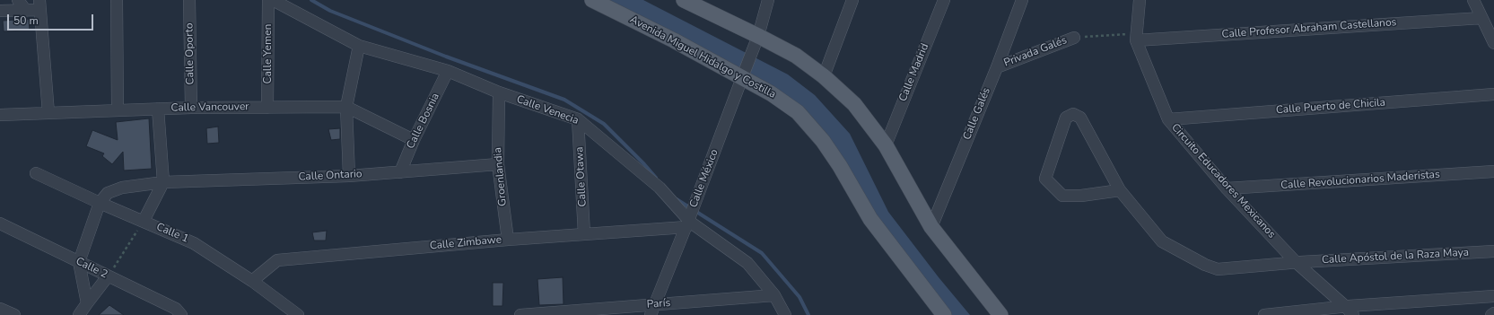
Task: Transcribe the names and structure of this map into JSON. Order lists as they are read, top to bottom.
{
  "streets": {
    "main road": ["Avenida Miguel Hidalgo y Costilla"],
    "street": [
      "Calle Profesor Abraham Castellanos",
      "Privada Galés",
      "Calle Oporto",
      "Calle Yemen",
      "Calle Madrid",
      "Calle Puerto de Chicila",
      "Calle Vancouver",
      "Calle Venecia",
      "Calle Galés",
      "Calle Bosnia",
      "Calle Ontario",
      "Groenlandia",
      "Calle Otawa",
      "Calle México",
      "Calle Revolucionarios Maderistas",
      "Circuito Educadores Mexicanos",
      "Calle 1",
      "Calle Zimbawe",
      "Calle Apóstol de la Raza Maya",
      "Calle 2",
      "París"
    ]
  },
  "crossings": [
    ["Calle Profesor Abraham Castellanos", "Circuito Educadores Mexicanos"],
    ["Privada Galés", "Calle Galés"],
    ["Calle Oporto", "Calle Vancouver"],
    ["Calle Yemen", "Calle Vancouver"],
    ["Avenida Miguel Hidalgo y Costilla", "Calle México"],
    ["Calle Puerto de Chicila", "Circuito Educadores Mexicanos"],
    ["Calle Vancouver", "Calle Bosnia"],
    ["Calle Venecia", "Calle Bosnia"],
    ["Calle Venecia", "Groenlandia"],
    ["Calle Venecia", "Calle Otawa"],
    ["Calle Venecia", "Calle México"],
    ["Calle Venecia", "Calle Zimbawe"],
    ["Calle Venecia", "París"],
    ["Calle Bosnia", "Calle Ontario"],
    ["Calle Ontario", "Groenlandia"],
    ["Calle Ontario", "Calle 1"],
    ["Calle Ontario", "Calle 2"],
    ["Groenlandia", "Calle Zimbawe"],
    ["Calle Otawa", "Calle Zimbawe"],
    ["Calle México", "Calle Zimbawe"],
    ["Calle México", "París"],
    ["Calle Revolucionarios Maderistas", "Circuito Educadores Mexicanos"],
    ["Circuito Educadores Mexicanos", "Calle Apóstol de la Raza Maya"],
    ["Calle 1", "Calle Zimbawe"]
  ],
  "scale_bar": "50 m"
}
